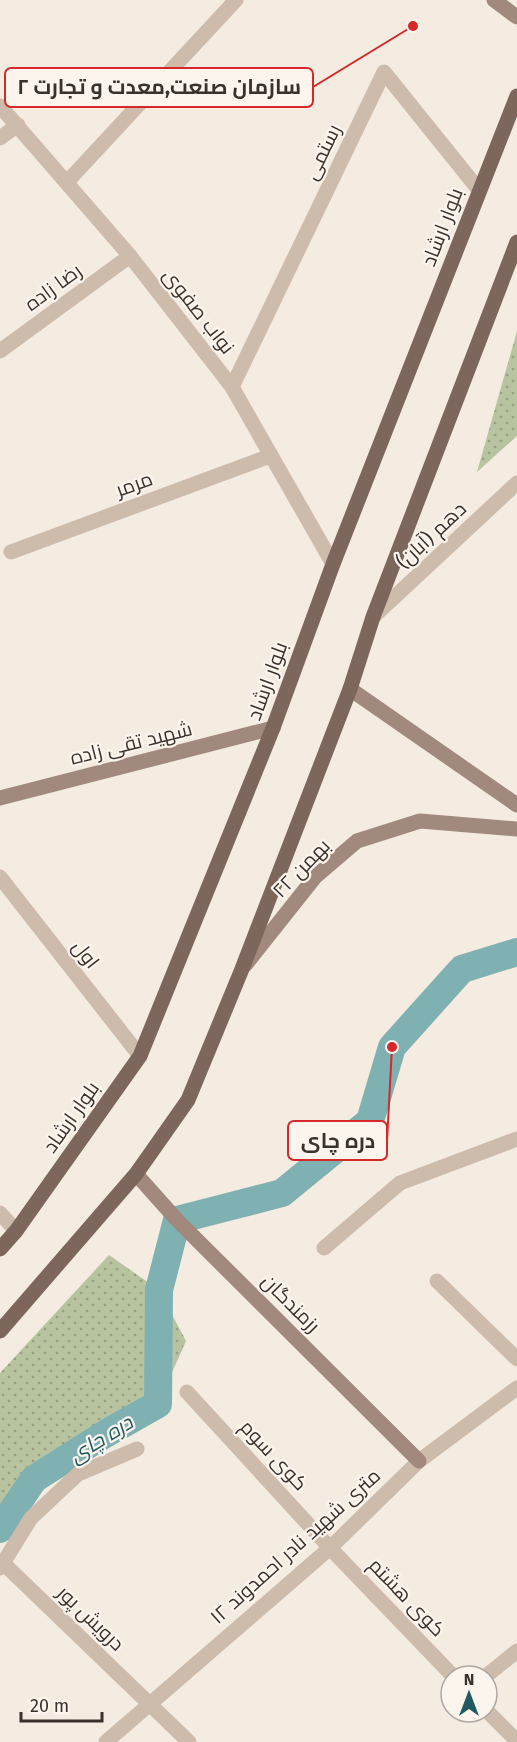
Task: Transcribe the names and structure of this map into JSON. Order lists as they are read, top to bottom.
{
  "streets": {
    "main road": ["بلوار ارشاد"],
    "street": [
      "رستمی",
      "رضا زاده",
      "نواب صفوی",
      "مرمر",
      "دهم (آبان)",
      "شهید تقی زاده",
      "۲۲ بهمن",
      "اول",
      "رزمندگان",
      "کوی سوم",
      "۱۲ متری شهید نادر احمدوند",
      "کوی هشتم",
      "درویش پور"
    ]
  },
  "crossings": [
    ["رستمی", "بلوار ارشاد"],
    ["رستمی", "نواب صفوی"],
    ["بلوار ارشاد", "نواب صفوی"],
    ["بلوار ارشاد", "شهید تقی زاده"],
    ["بلوار ارشاد", "اول"],
    ["رضا زاده", "نواب صفوی"],
    ["نواب صفوی", "مرمر"],
    ["رزمندگان", "۱۲ متری شهید نادر احمدوند"],
    ["کوی سوم", "۱۲ متری شهید نادر احمدوند"],
    ["کوی سوم", "کوی هشتم"],
    ["۱۲ متری شهید نادر احمدوند", "کوی هشتم"],
    ["۱۲ متری شهید نادر احمدوند", "درویش پور"]
  ],
  "water": ["دره چای"],
  "places": ["سازمان صنعت,معدت و تجارت ۲", "دره چای"],
  "scale_bar": "20 m",
  "north": "top"
}
